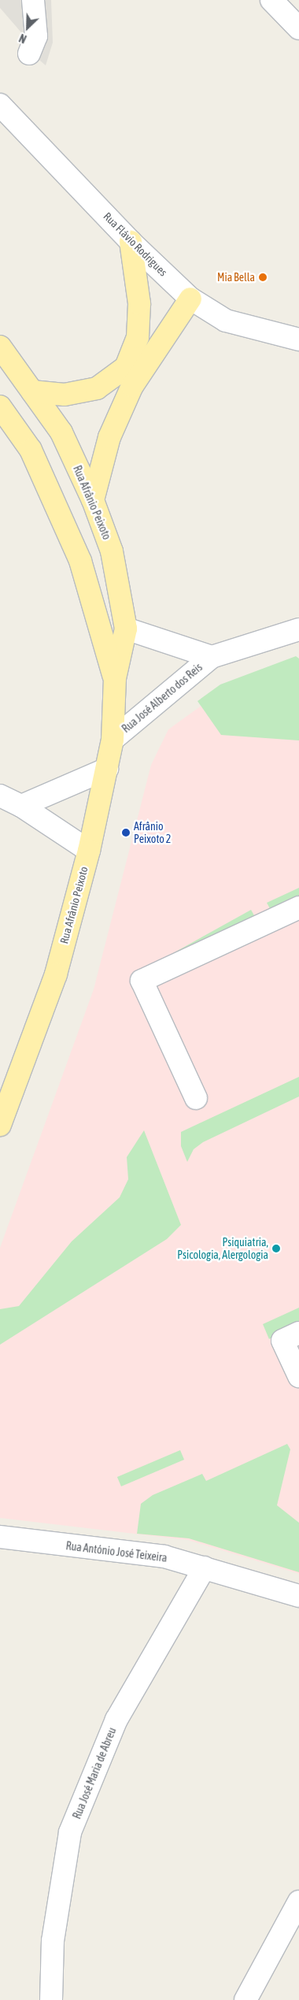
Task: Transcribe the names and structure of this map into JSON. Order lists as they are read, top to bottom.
{
  "streets": {
    "main road": ["Rua Afrânio Peixoto"],
    "street": [
      "Rua Flávio Rodrigues",
      "Rua José Alberto dos Reis",
      "Rua António José Teixeira",
      "Rua José Maria de Abreu"
    ]
  },
  "crossings": [
    ["Rua Afrânio Peixoto", "Rua José Alberto dos Reis"],
    ["Rua António José Teixeira", "Rua José Maria de Abreu"]
  ],
  "places": ["Mia Bella", "Afrânio Peixoto 2", "Psiquiatria, Psicologia, Alergologia"],
  "north": "bottom left"
}
